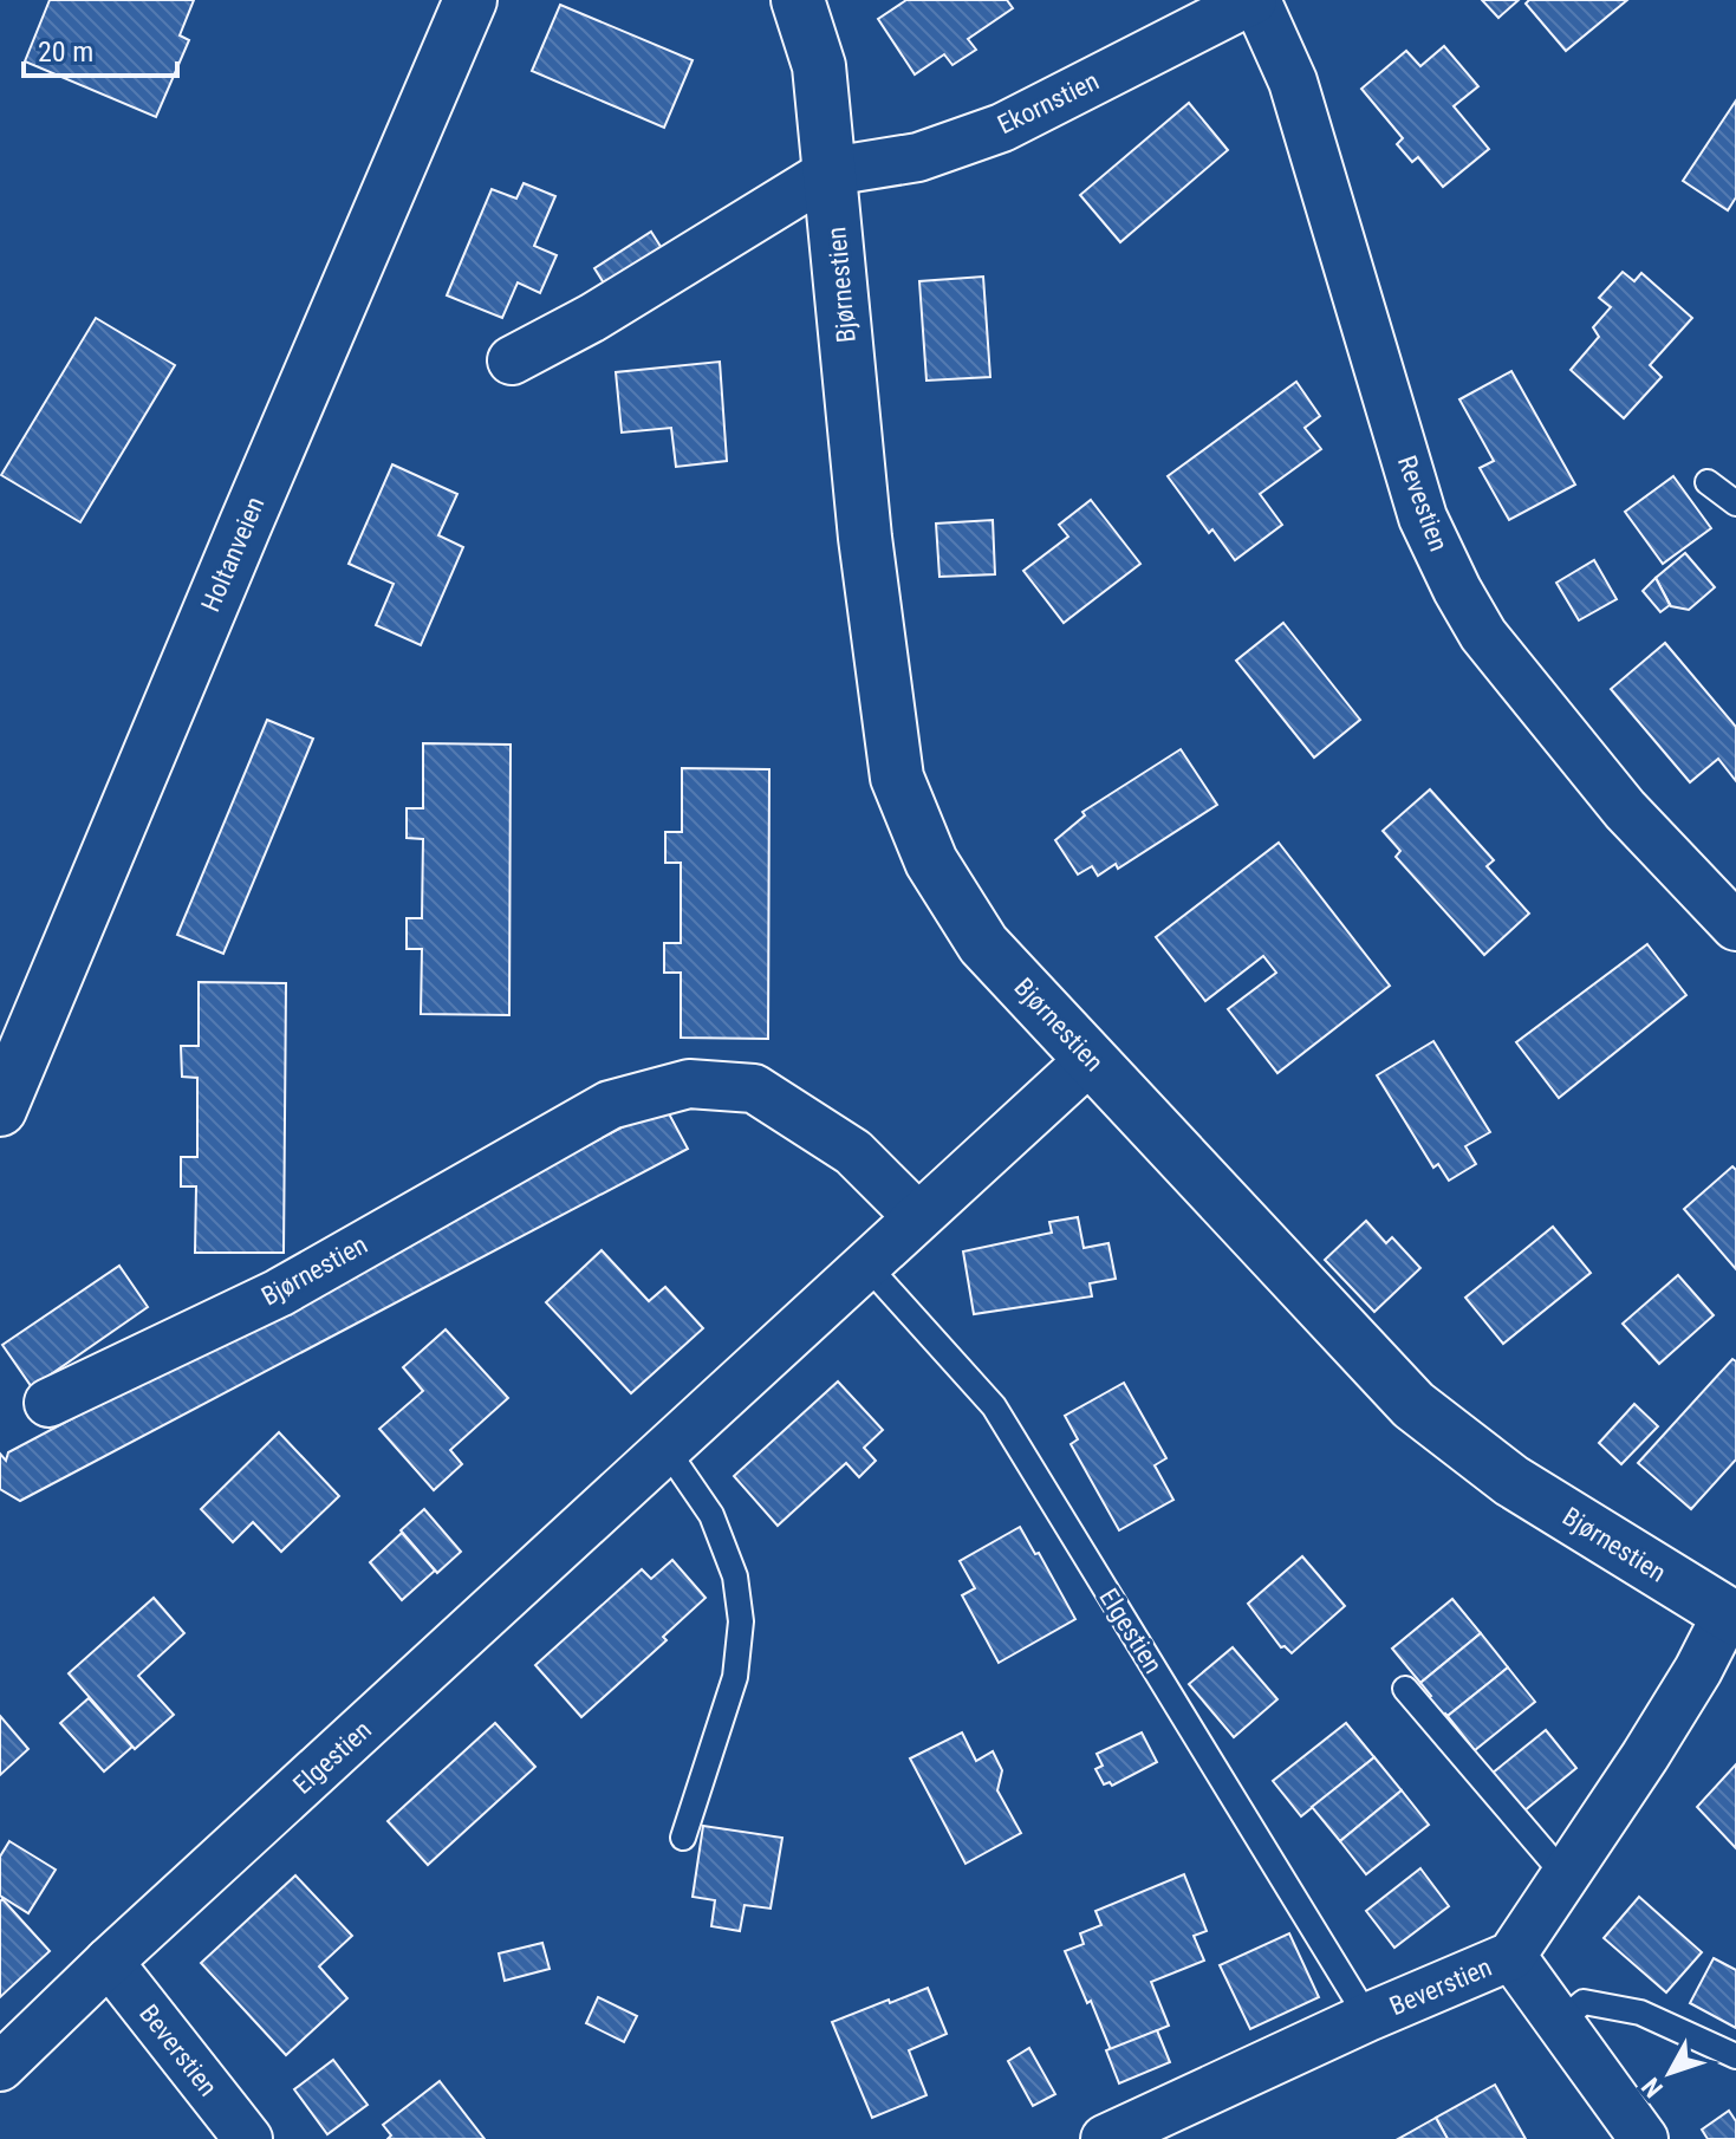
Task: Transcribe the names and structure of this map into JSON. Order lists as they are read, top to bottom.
{
  "streets": {
    "street": [
      "Ekornstien",
      "Bjørnestien",
      "Revestien",
      "Holtanveien",
      "Elgestien",
      "Beverstien"
    ]
  },
  "crossings": [
    ["Ekornstien", "Bjørnestien"],
    ["Ekornstien", "Revestien"],
    ["Bjørnestien", "Elgestien"],
    ["Bjørnestien", "Beverstien"],
    ["Elgestien", "Beverstien"]
  ],
  "scale_bar": "20 m",
  "north": "bottom left"
}
